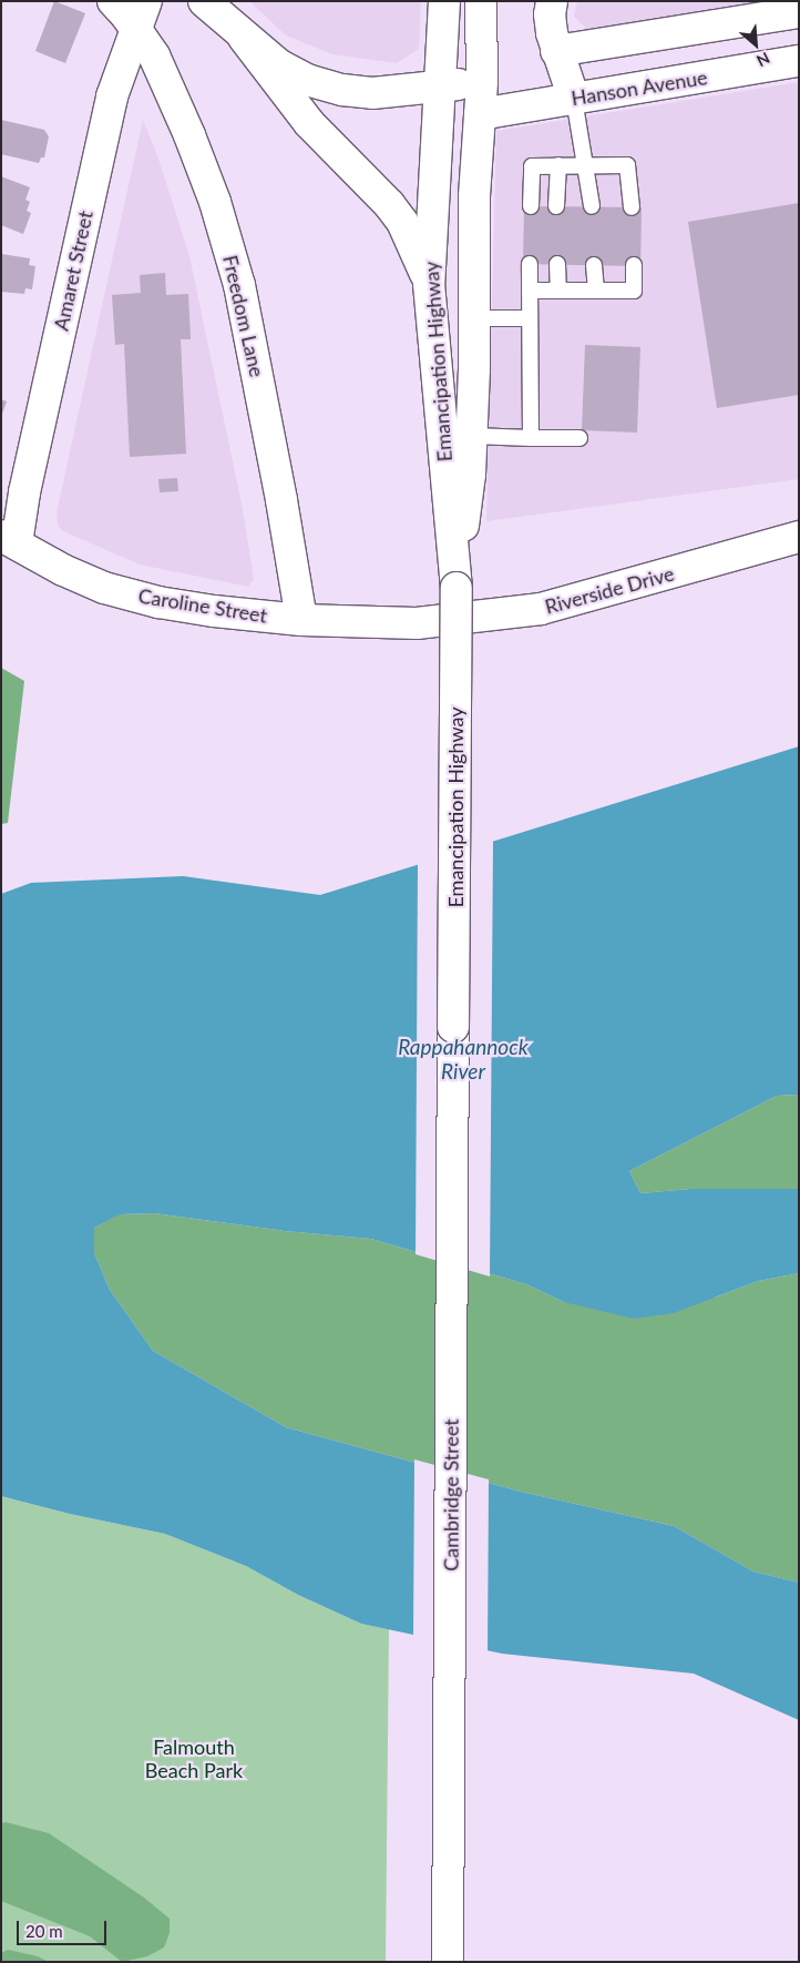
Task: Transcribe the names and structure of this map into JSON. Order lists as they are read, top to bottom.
{
  "streets": {
    "main road": [
      "Hanson Avenue",
      "Amaret Street",
      "Freedom Lane",
      "Emancipation Highway",
      "Riverside Drive",
      "Caroline Street",
      "Cambridge Street"
    ]
  },
  "crossings": [
    ["Hanson Avenue", "Emancipation Highway"],
    ["Amaret Street", "Freedom Lane"],
    ["Amaret Street", "Caroline Street"],
    ["Freedom Lane", "Caroline Street"],
    ["Emancipation Highway", "Cambridge Street"],
    ["Riverside Drive", "Caroline Street"]
  ],
  "water": ["Rappahannock River"],
  "parks": ["Falmouth Beach Park"],
  "scale_bar": "20 m",
  "north": "bottom right"
}
